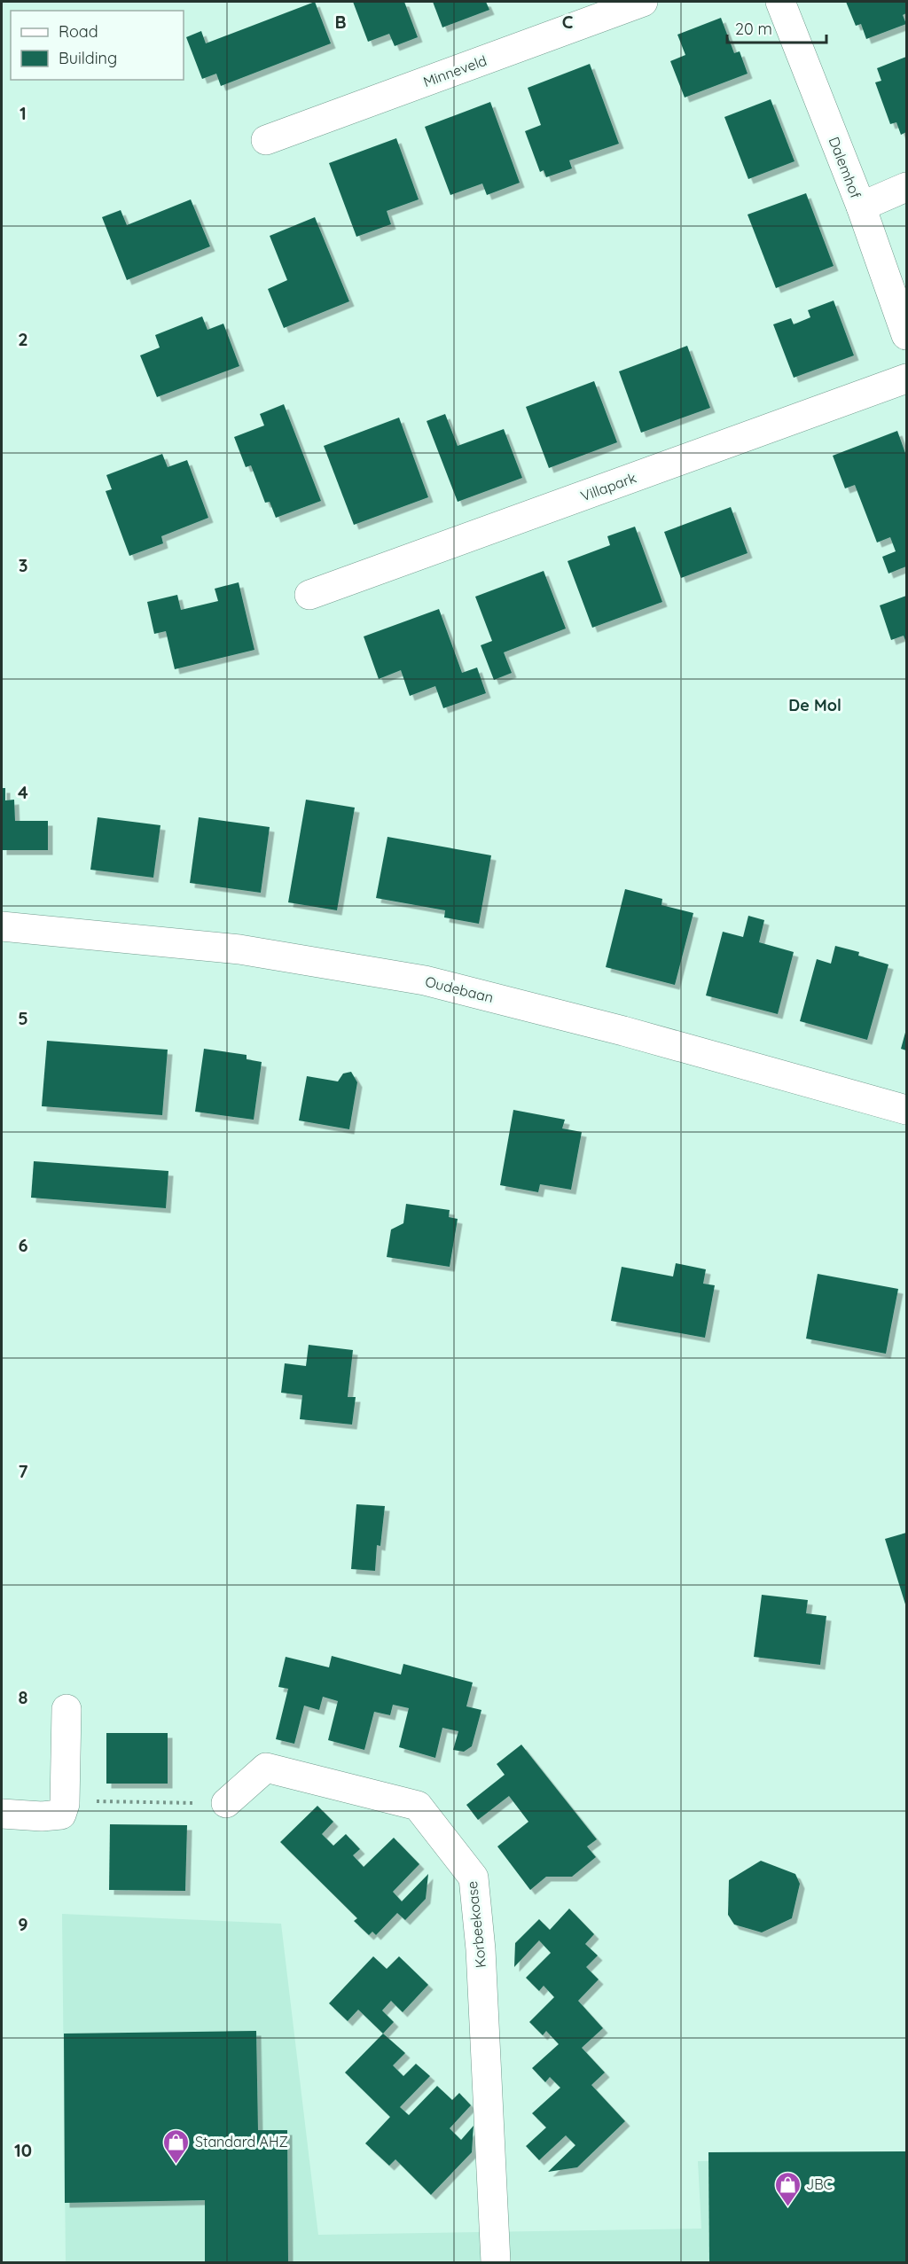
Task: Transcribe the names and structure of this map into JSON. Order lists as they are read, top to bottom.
{
  "streets": {
    "street": [
      "Minneveld",
      "Dalemhof",
      "Villapark",
      "Oudebaan",
      "Korbeekoase"
    ]
  },
  "districts": ["De Mol"],
  "places": {
    "shop": ["Standard AHZ", "JBC"]
  },
  "legend": ["Road", "Building"],
  "scale_bar": "20 m",
  "grid": {
    "columns": ["B", "C"],
    "rows": [
      "1",
      "2",
      "3",
      "4",
      "5",
      "6",
      "7",
      "8",
      "9",
      "10"
    ]
  }
}
